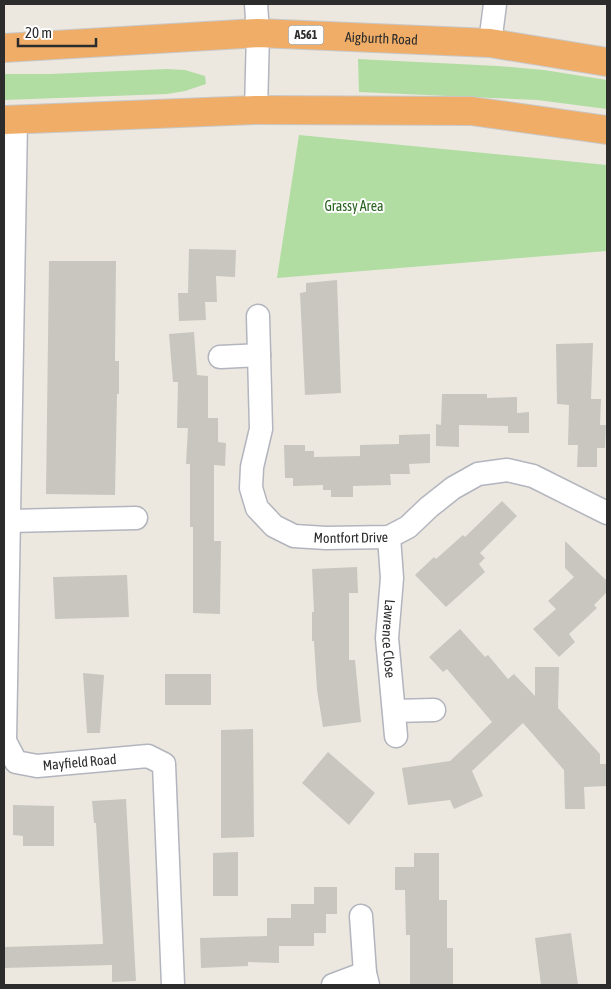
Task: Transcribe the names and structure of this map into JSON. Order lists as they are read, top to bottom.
{
  "streets": {
    "highway": ["A561", "Aigburth Road"],
    "street": ["Montfort Drive", "Lawrence Close", "Mayfield Road"]
  },
  "crossings": [
    ["Montfort Drive", "Lawrence Close"]
  ],
  "parks": ["Grassy Area"],
  "scale_bar": "20 m"
}
